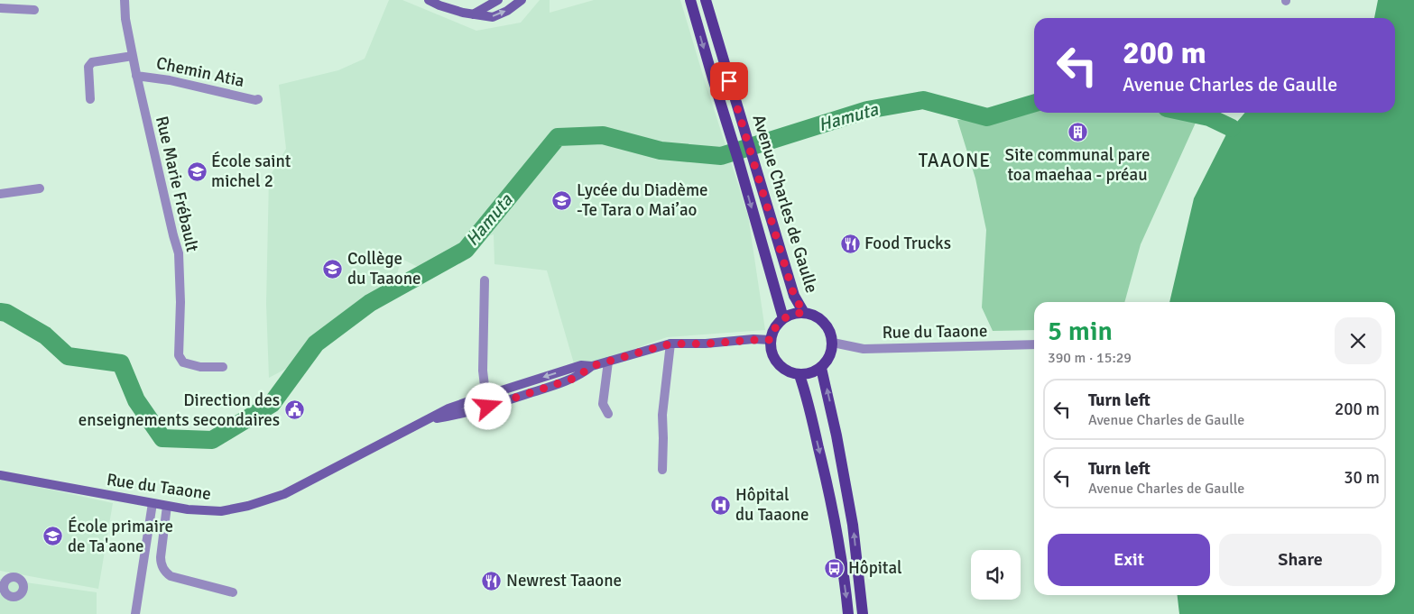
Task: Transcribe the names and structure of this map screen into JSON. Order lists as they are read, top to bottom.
{
  "streets": {
    "main road": ["Avenue Charles de Gaulle", "Rue du Taaone"],
    "street": ["Chemin Atia", "Rue Marie Frébault"]
  },
  "crossings": [
    ["Chemin Atia", "Rue Marie Frébault"],
    ["Avenue Charles de Gaulle", "Rue du Taaone"]
  ],
  "districts": ["TAAONE"],
  "water": ["Hamuta"],
  "places": {
    "building": ["Site communal pare toa maehaa - préau"],
    "school or university": [
      "École saint michel 2",
      "Lycée du Diadème -Te Tara o Mai’ao",
      "Collège du Taaone",
      "École primaire de Ta'aone"
    ],
    "restaurant": ["Food Trucks", "Newrest Taaone"],
    "public building": ["Direction des enseignements secondaires"],
    "hospital": ["Hôpital du Taaone"],
    "bus stop": ["Hôpital"]
  },
  "page": {
    "turn": ["200 m", "Avenue Charles de Gaulle"],
    "heading": ["5 min", "390 m · 15:29"],
    "list": [
      {
        "name": "Turn left",
        "note": "Avenue Charles de Gaulle",
        "value": "200 m"
      },
      {
        "name": "Turn left",
        "note": "Avenue Charles de Gaulle",
        "value": "30 m"
      }
    ],
    "buttons": ["Exit", "Share"]
  }
}
